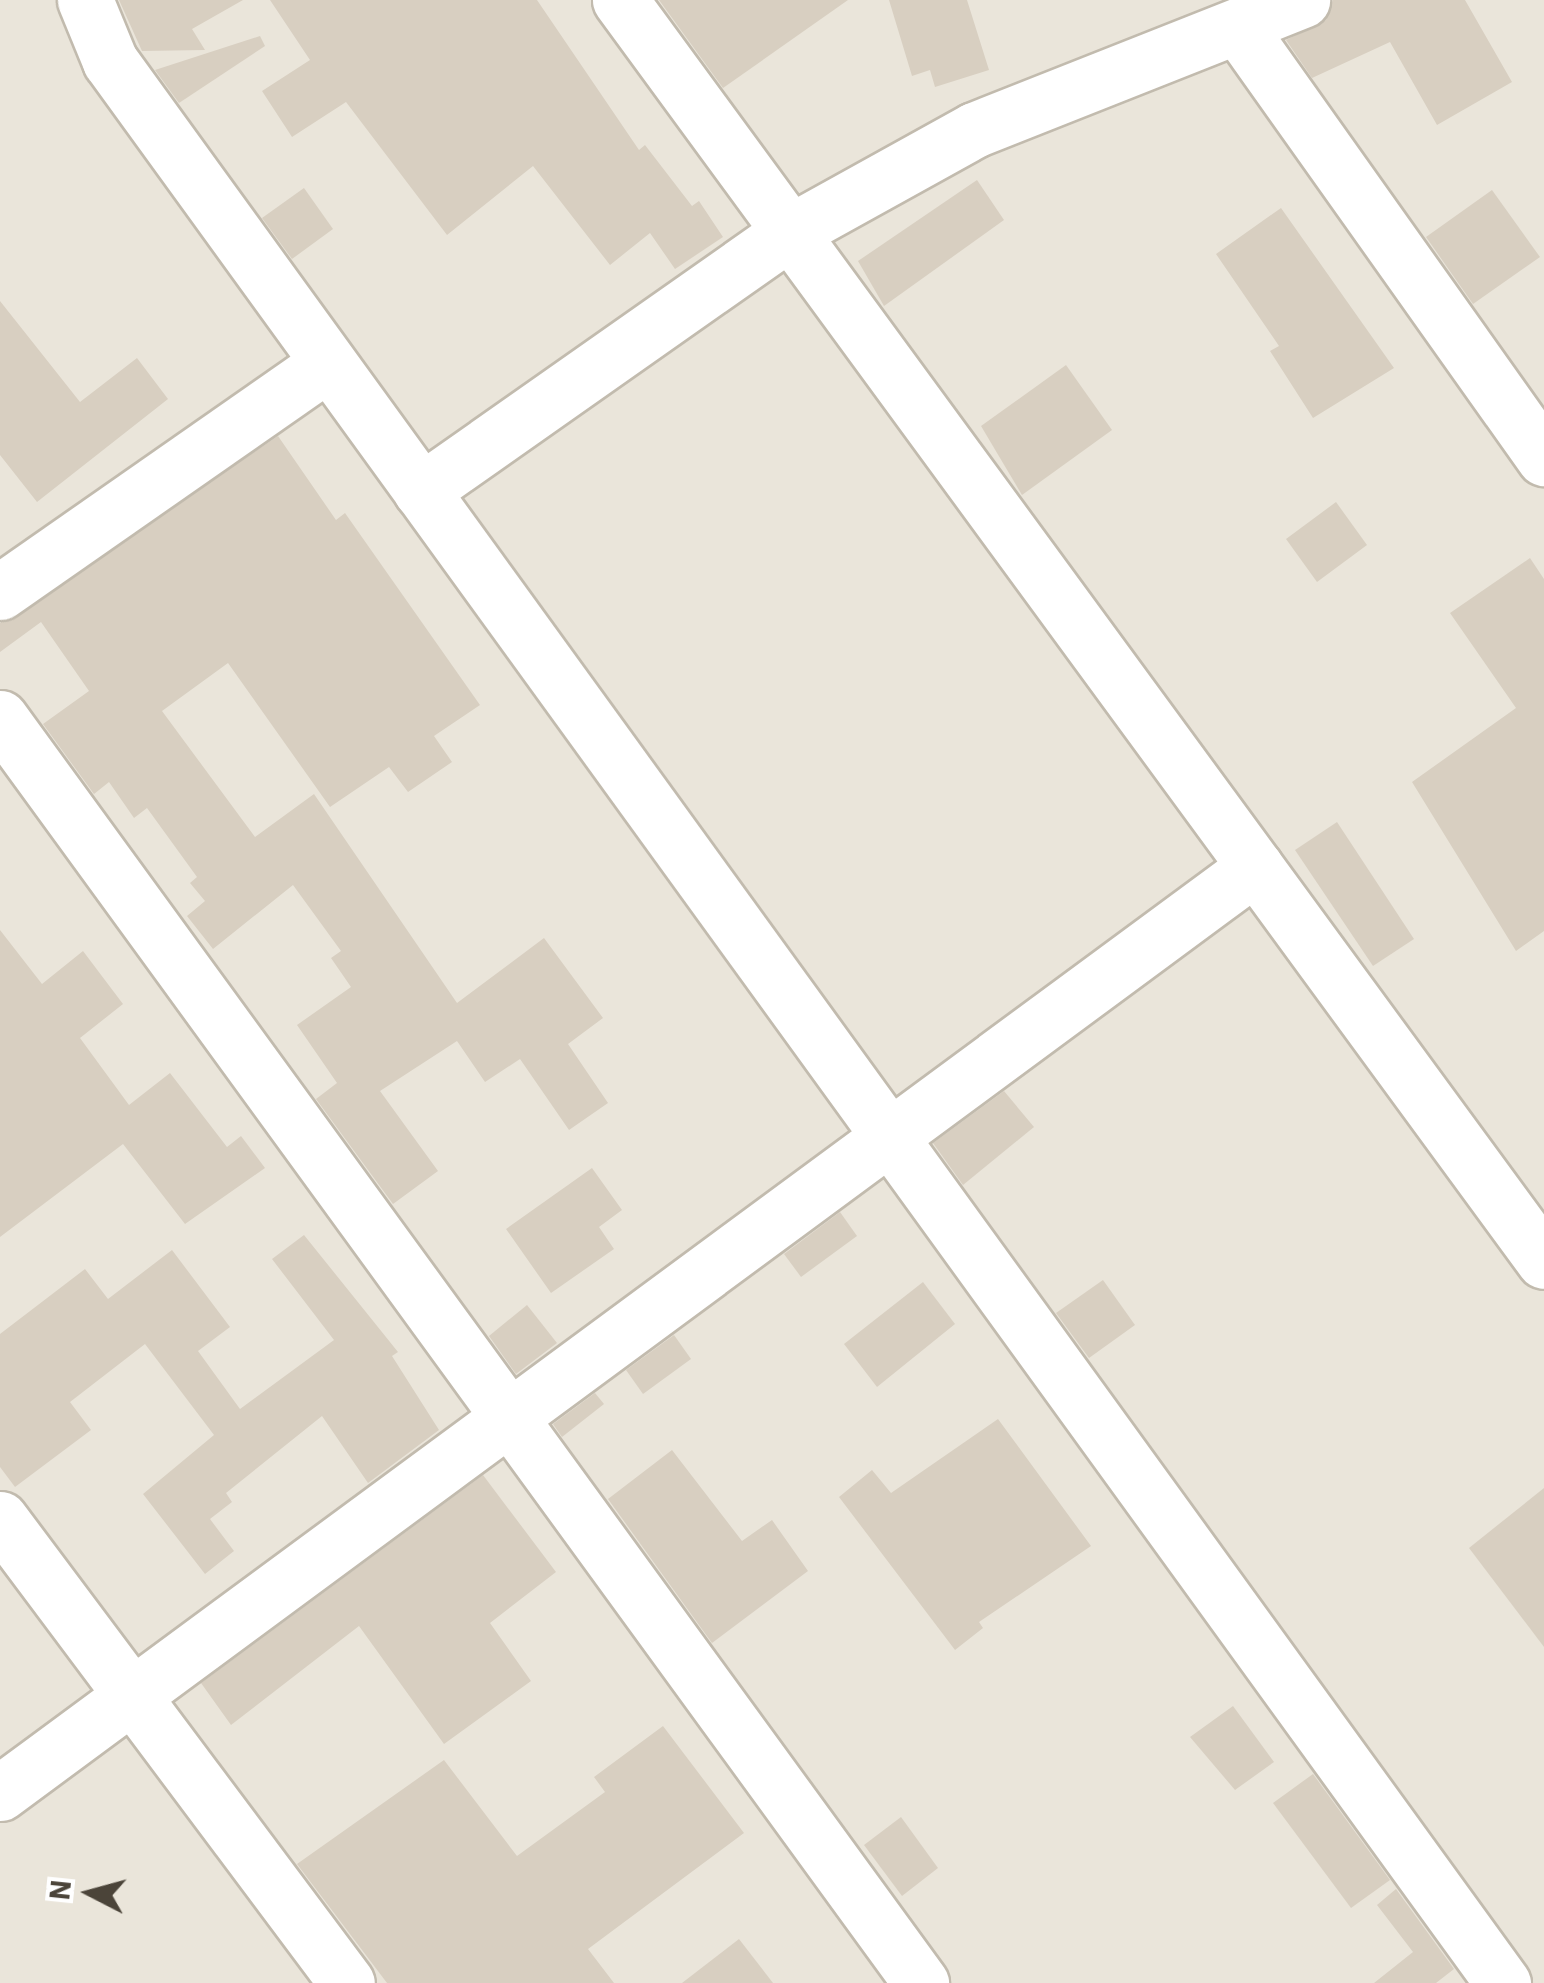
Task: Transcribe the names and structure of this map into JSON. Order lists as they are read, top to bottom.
{
  "north": "left"
}
